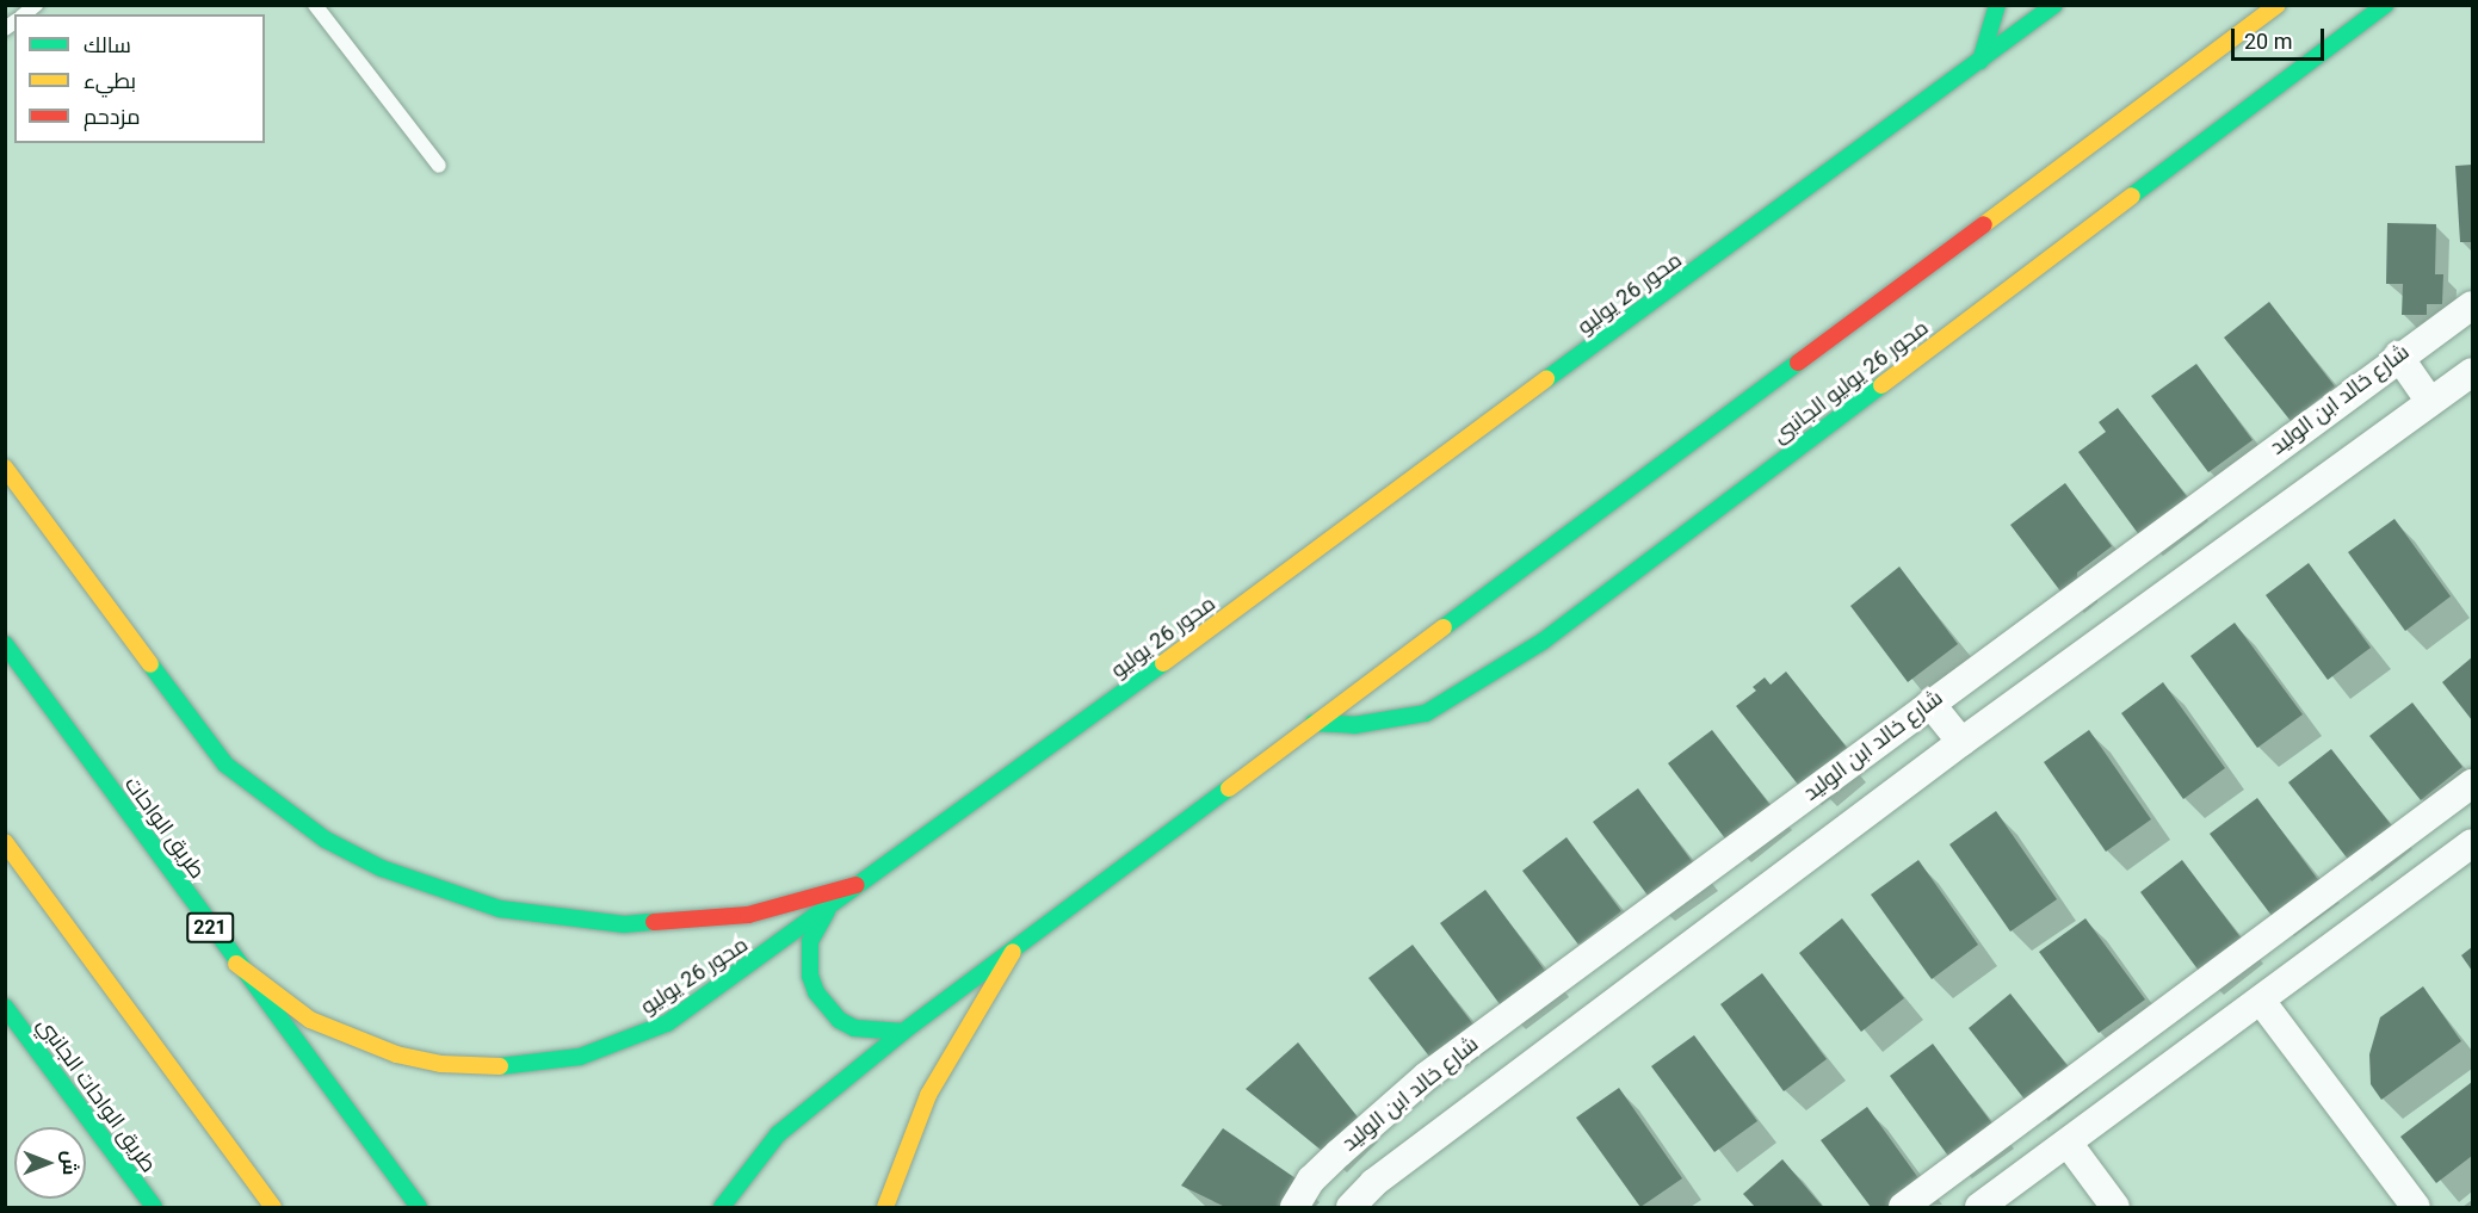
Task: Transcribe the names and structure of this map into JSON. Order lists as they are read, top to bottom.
{
  "streets": {
    "main road": [
      "محور 26 يوليو",
      "محور 26 يوليو الجانبى",
      "طريق الواحات",
      "221",
      "طريق الواحات الجانبي"
    ],
    "street": ["شارع خالد ابن الوليد"]
  },
  "crossings": [
    ["محور 26 يوليو", "طريق الواحات"]
  ],
  "legend": ["سالك", "بطيء", "مزدحم"],
  "scale_bar": "20 m",
  "north": "right"
}
